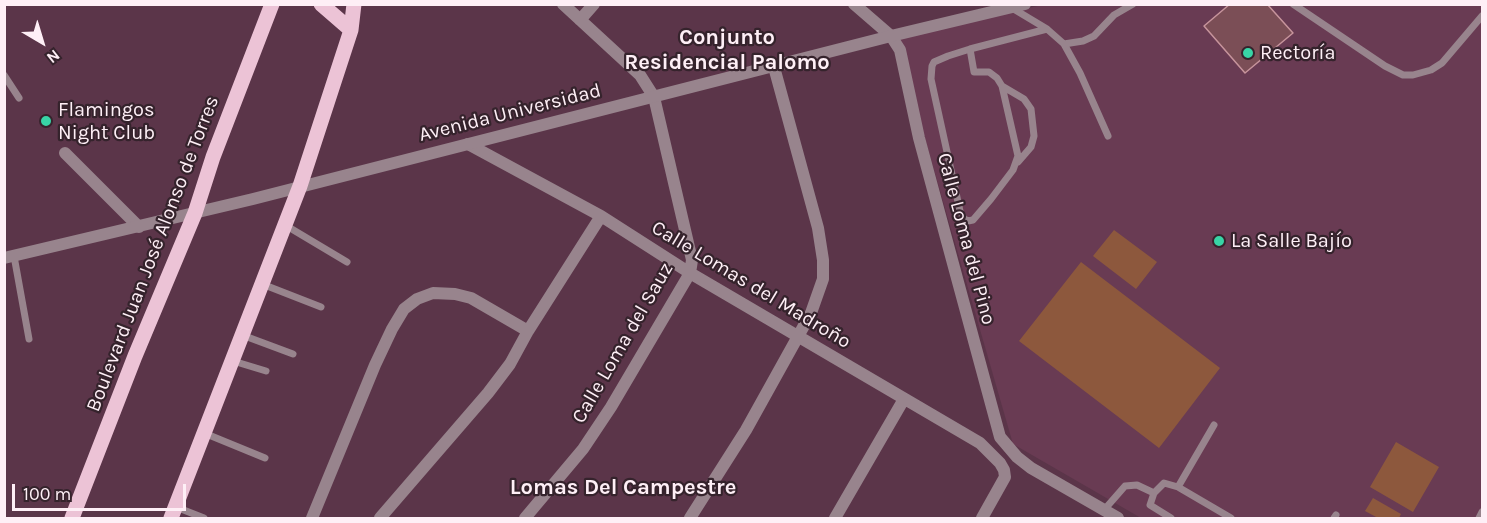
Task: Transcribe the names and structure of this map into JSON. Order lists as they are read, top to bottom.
{
  "streets": {
    "main road": ["Boulevard Juan José Alonso de Torres"],
    "street": [
      "Avenida Universidad",
      "Calle Loma del Pino",
      "Calle Lomas del Madroño",
      "Calle Loma del Sauz"
    ]
  },
  "crossings": [
    ["Avenida Universidad", "Calle Loma del Pino"],
    ["Avenida Universidad", "Boulevard Juan José Alonso de Torres"],
    ["Avenida Universidad", "Calle Lomas del Madroño"],
    ["Avenida Universidad", "Calle Loma del Sauz"],
    ["Calle Lomas del Madroño", "Calle Loma del Sauz"]
  ],
  "districts": ["Conjunto Residencial Palomo", "Lomas Del Campestre"],
  "places": ["Rectoría", "Flamingos Night Club", "La Salle Bajío"],
  "scale_bar": "100 m",
  "north": "bottom right"
}
